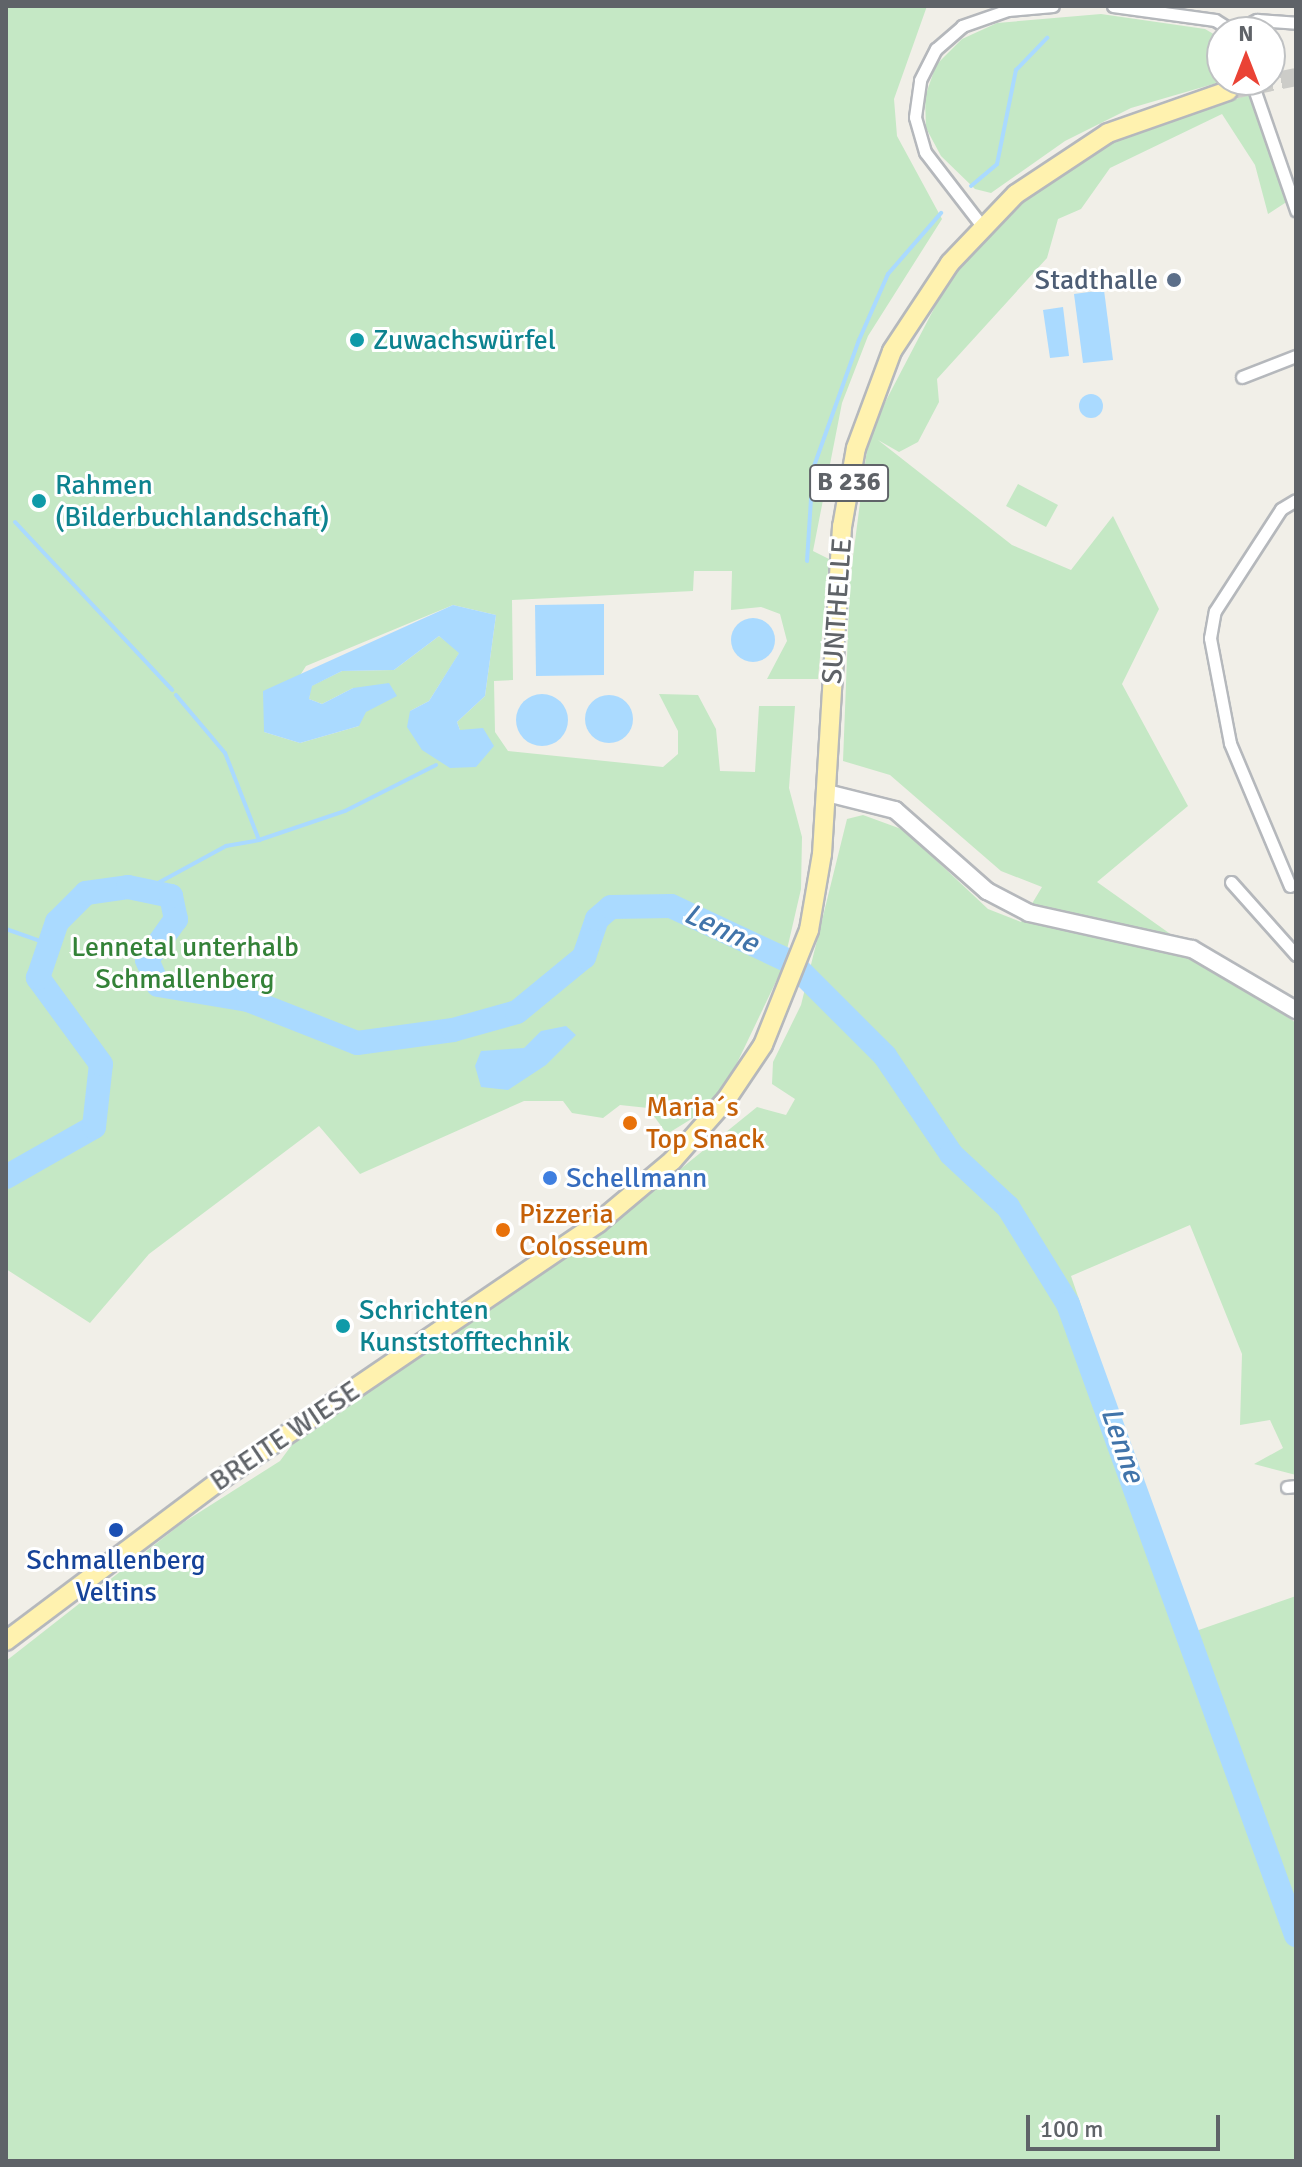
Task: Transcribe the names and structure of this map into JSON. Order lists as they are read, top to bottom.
{
  "streets": {
    "main road": ["B 236", "SUNTHELLE", "BREITE WIESE"]
  },
  "crossings": [
    ["B 236", "SUNTHELLE"],
    ["SUNTHELLE", "BREITE WIESE"]
  ],
  "water": ["Lenne"],
  "parks": ["Lennetal unterhalb Schmallenberg"],
  "places": [
    "Stadthalle",
    "Zuwachswürfel",
    "Rahmen (Bilderbuchlandschaft)",
    "Maria´s Top Snack",
    "Schellmann",
    "Pizzeria Colosseum",
    "Schrichten Kunststofftechnik",
    "Schmallenberg Veltins"
  ],
  "scale_bar": "100 m",
  "north": "top"
}
